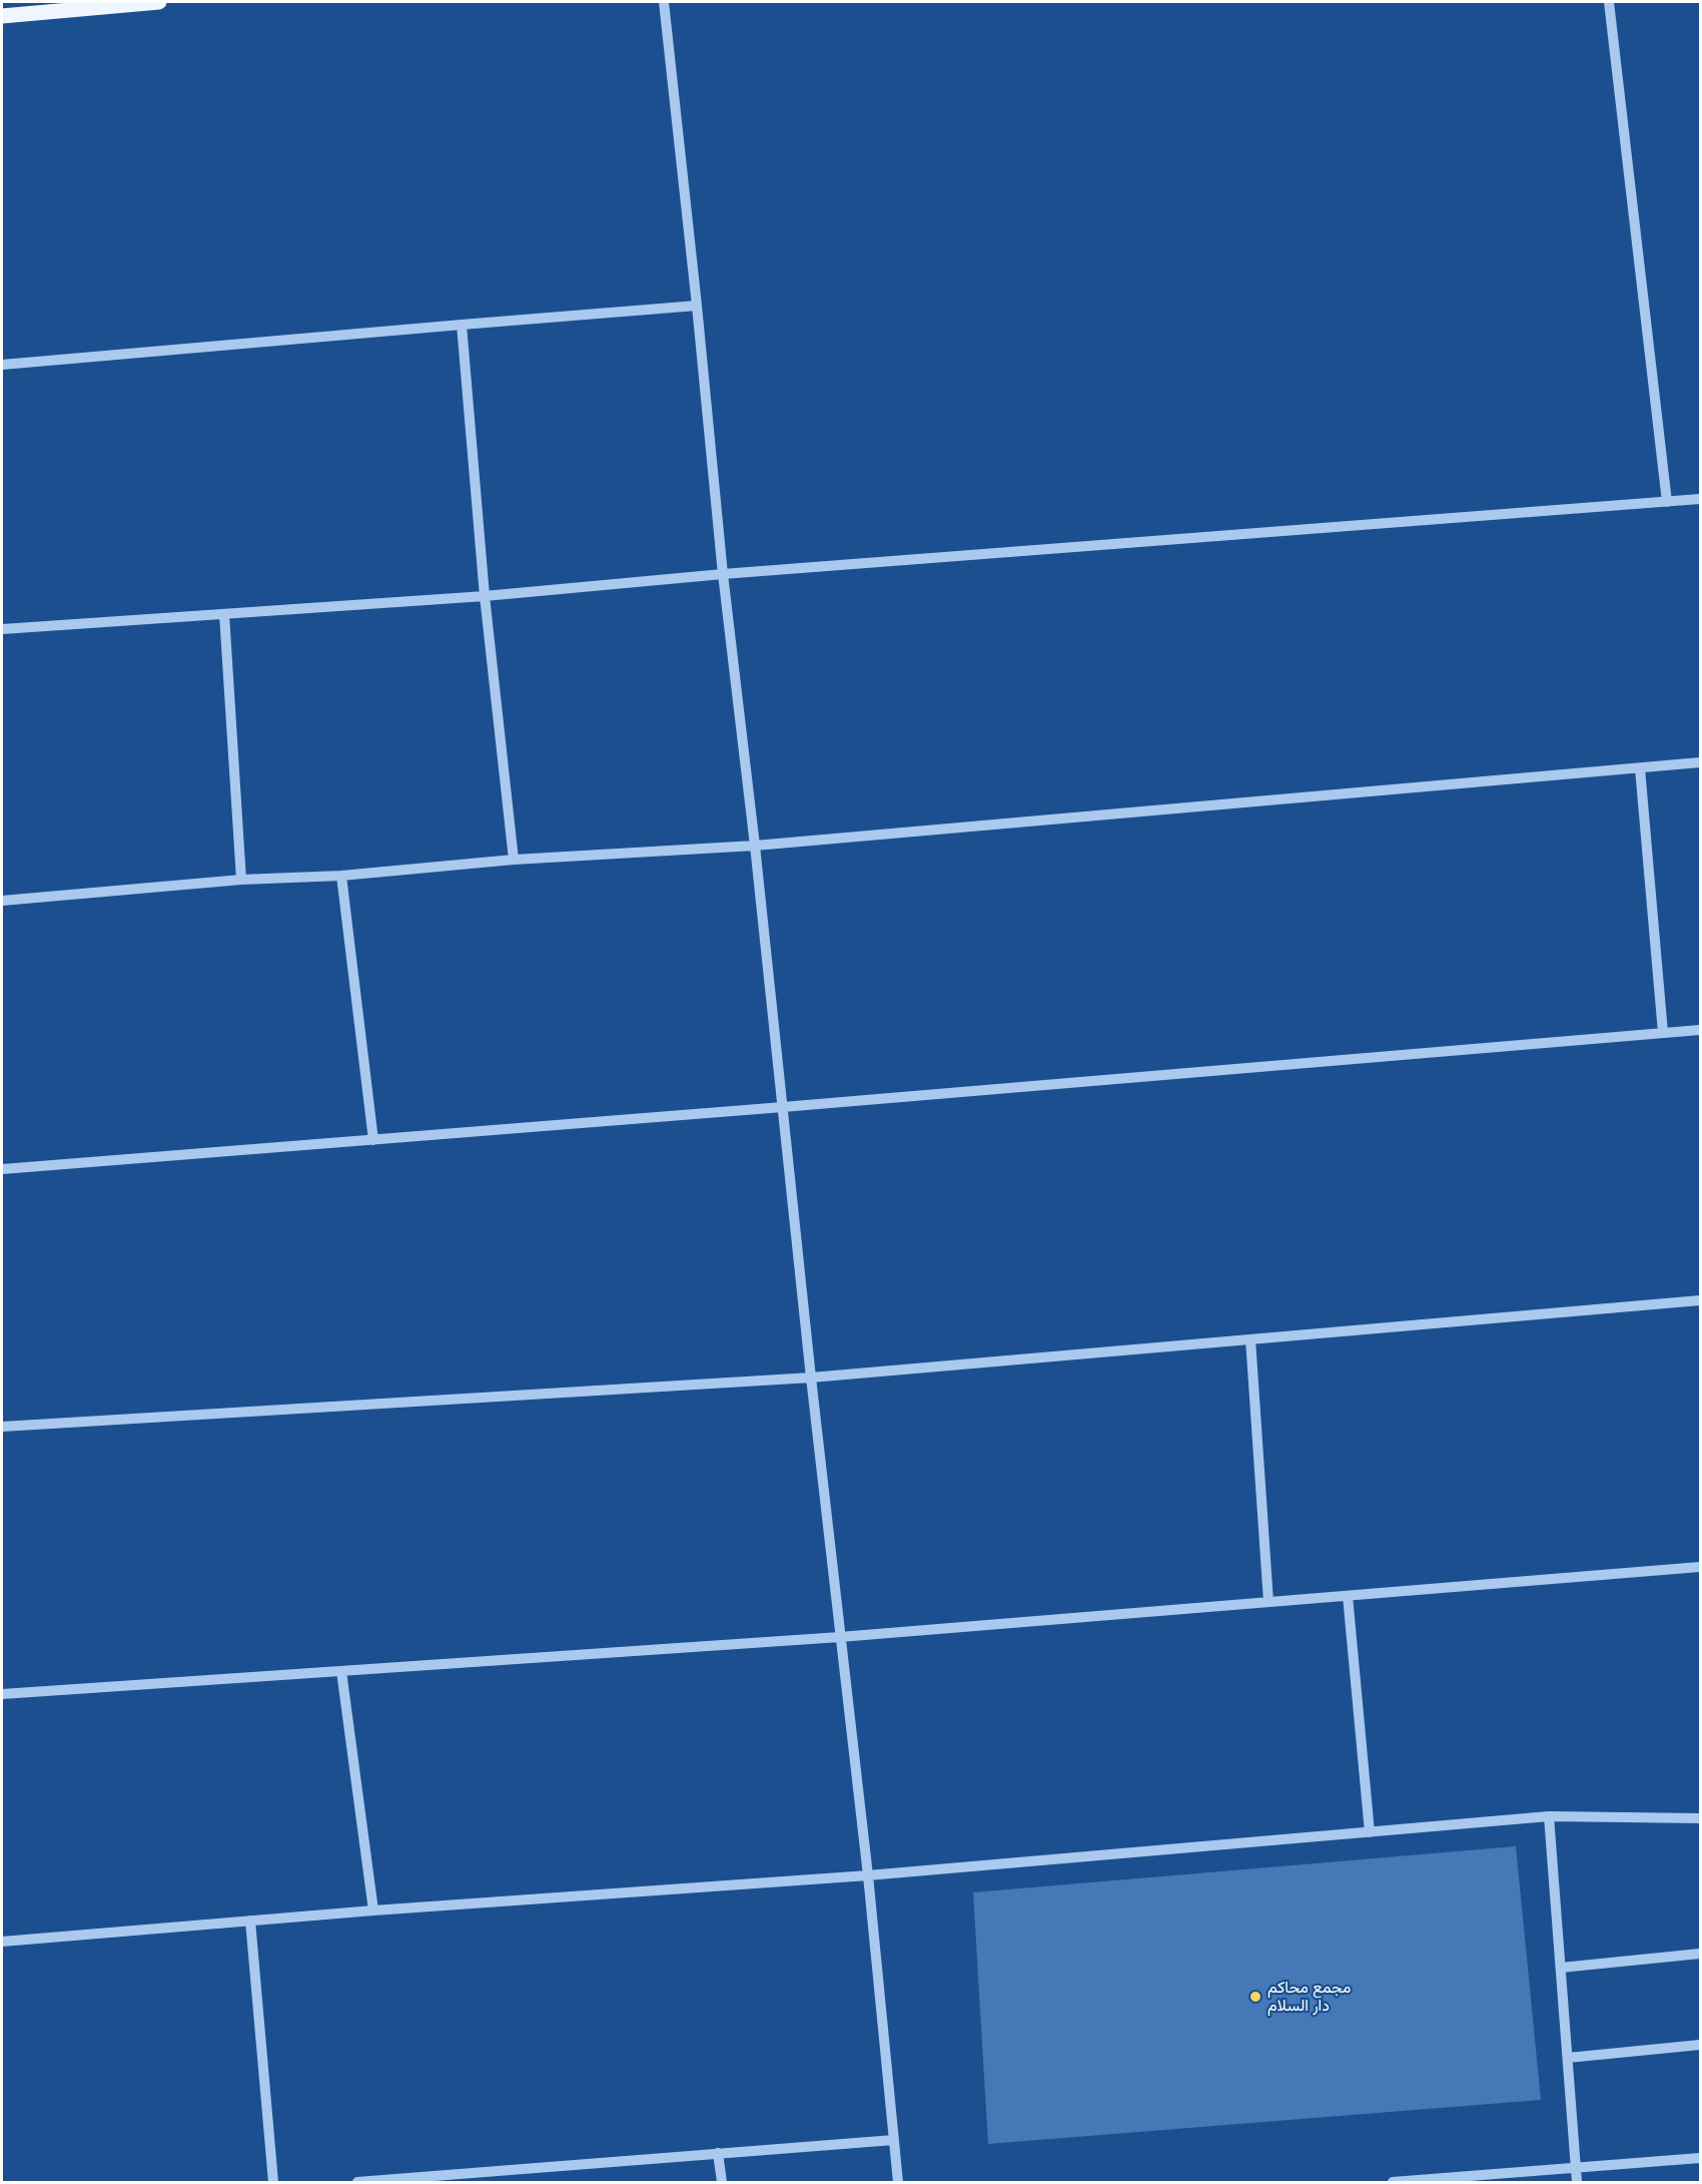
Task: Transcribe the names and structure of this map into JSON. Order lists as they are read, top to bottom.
{
  "places": ["مجمع محاكم دار السلام"]
}
